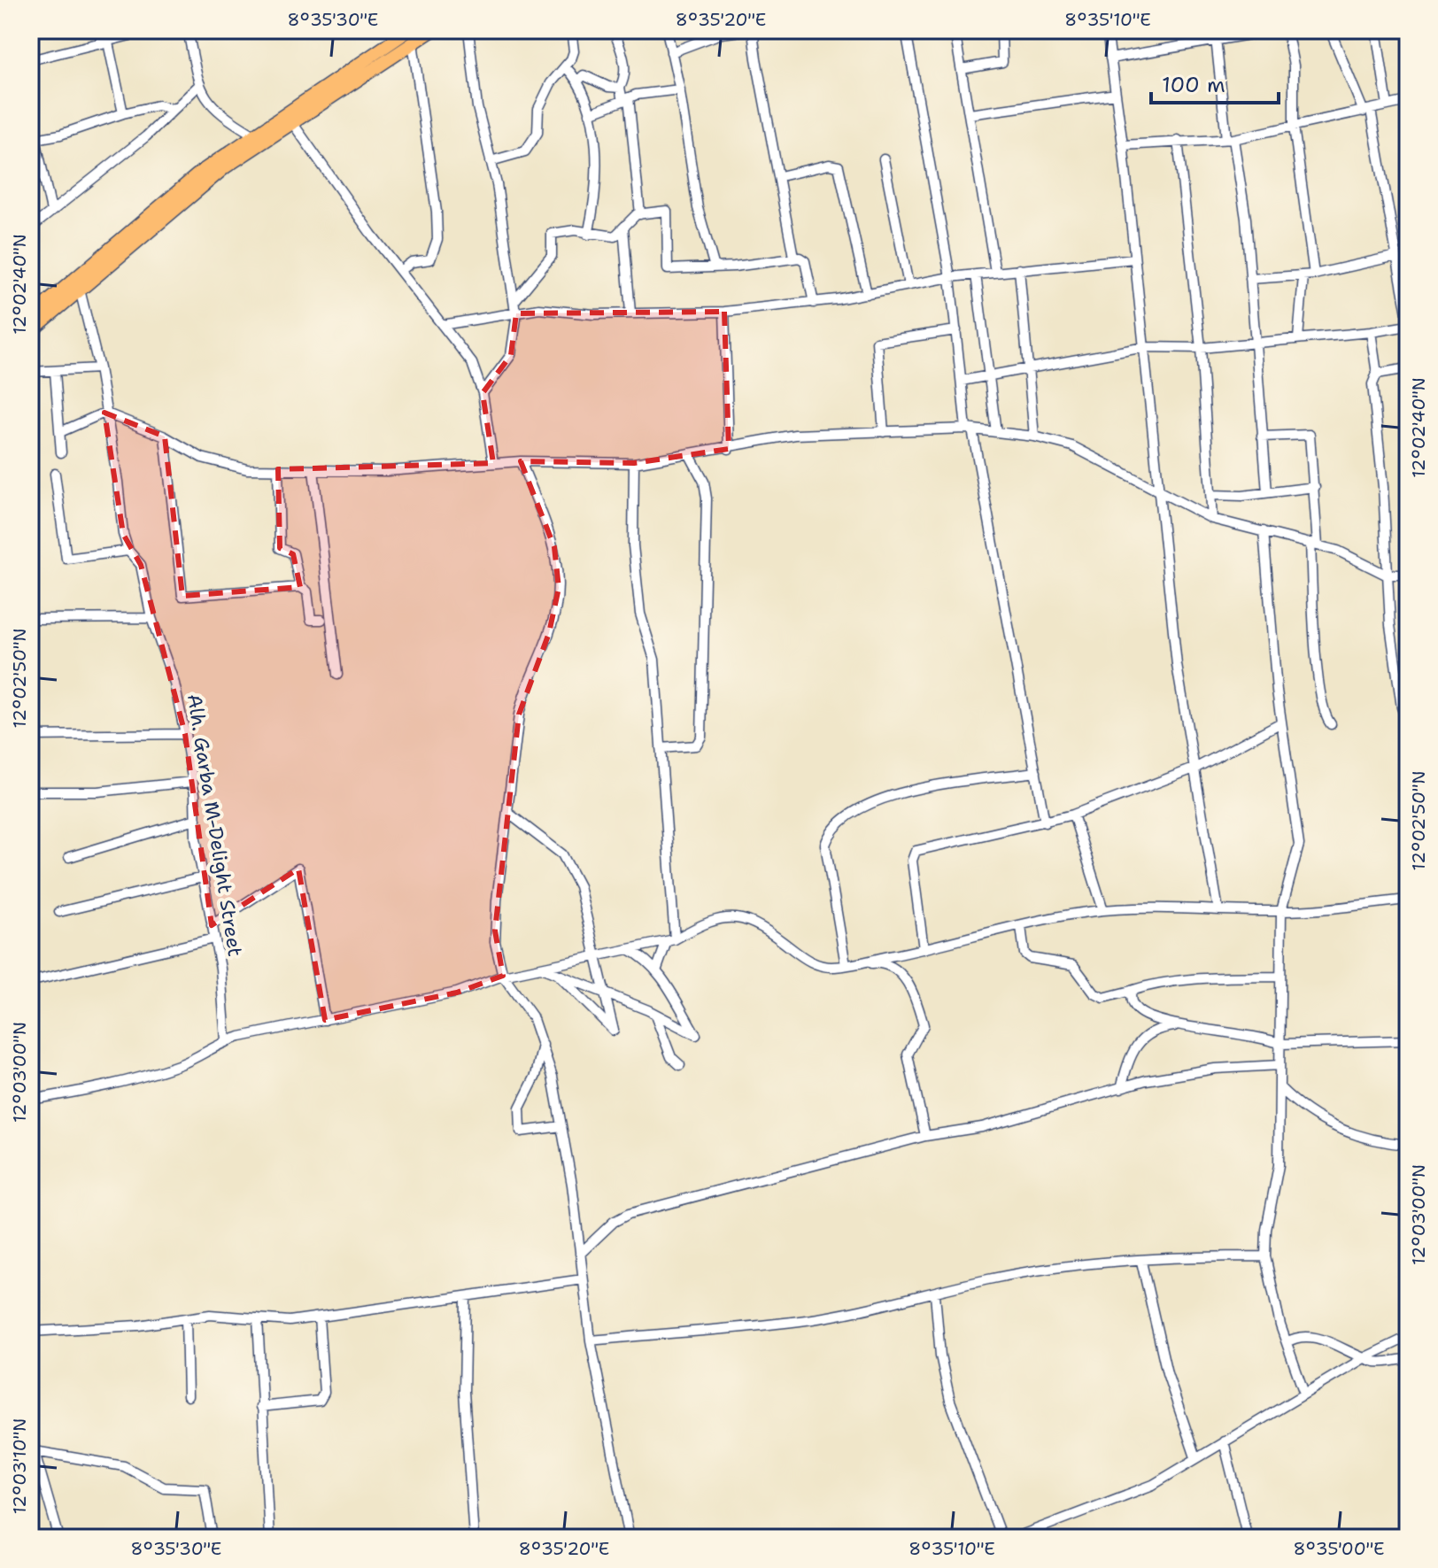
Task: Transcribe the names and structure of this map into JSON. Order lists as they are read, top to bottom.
{
  "streets": {
    "street": ["Alh. Garba M-Delight Street"]
  },
  "scale_bar": "100 m",
  "coordinates": [
    "8°35'30\"E",
    "8°35'20\"E",
    "8°35'10\"E",
    "12°02'40\"N",
    "12°02'50\"N",
    "12°03'00\"N",
    "12°03'10\"N",
    "8°35'00\"E"
  ]
}
